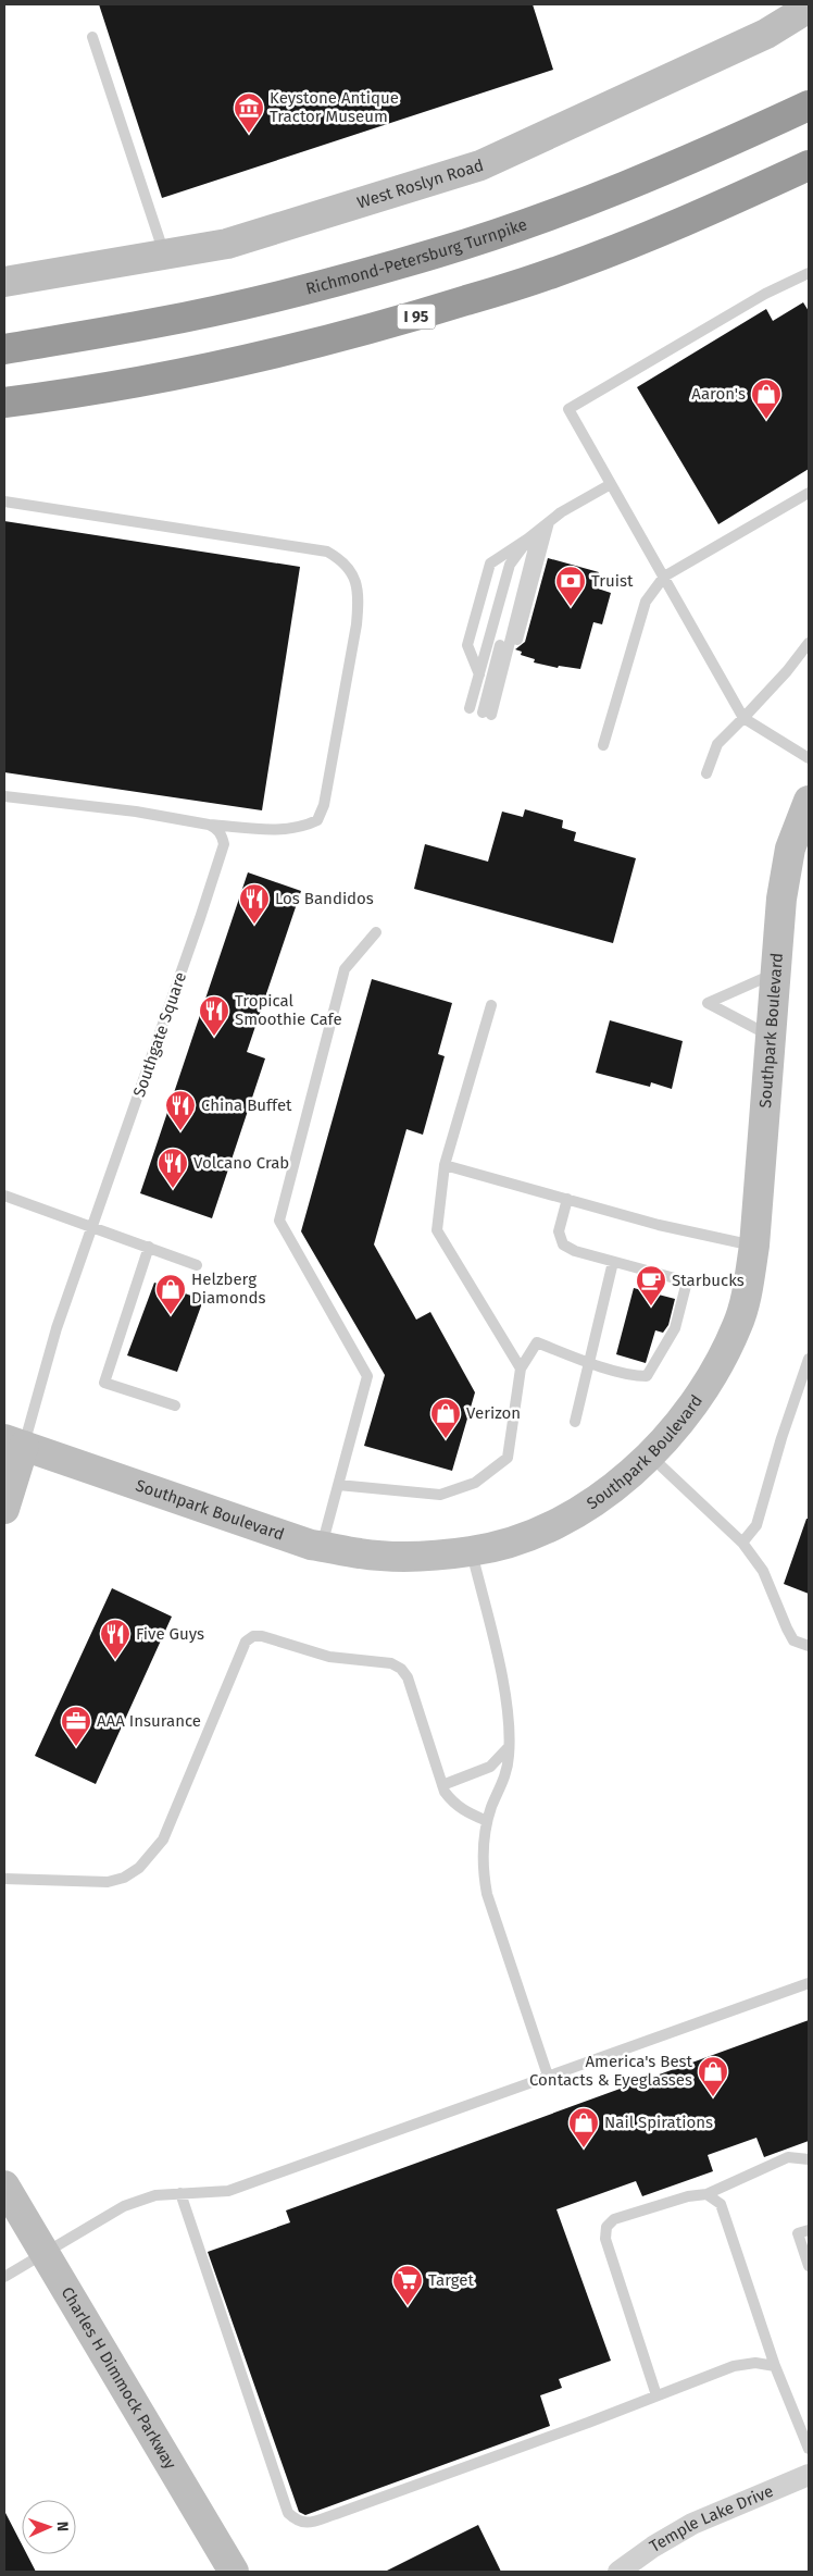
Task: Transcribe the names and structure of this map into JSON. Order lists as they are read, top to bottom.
{
  "streets": {
    "highway": ["Richmond-Petersburg Turnpike", "I 95"],
    "main road": ["West Roslyn Road", "Southpark Boulevard", "Charles H Dimmock Parkway"],
    "street": ["Temple Lake Drive"],
    "lane": ["Southgate Square"]
  },
  "crossings": [
    ["Southpark Boulevard", "Southgate Square"]
  ],
  "places": {
    "museum": ["Keystone Antique Tractor Museum"],
    "shop": [
      "Aaron's",
      "Helzberg Diamonds",
      "Verizon",
      "America's Best Contacts & Eyeglasses",
      "Nail Spirations"
    ],
    "bank": ["Truist"],
    "restaurant": [
      "Los Bandidos",
      "Tropical Smoothie Cafe",
      "China Buffet",
      "Volcano Crab",
      "Five Guys"
    ],
    "cafe": ["Starbucks"],
    "office": ["AAA Insurance"],
    "supermarket": ["Target"]
  },
  "north": "right"
}
